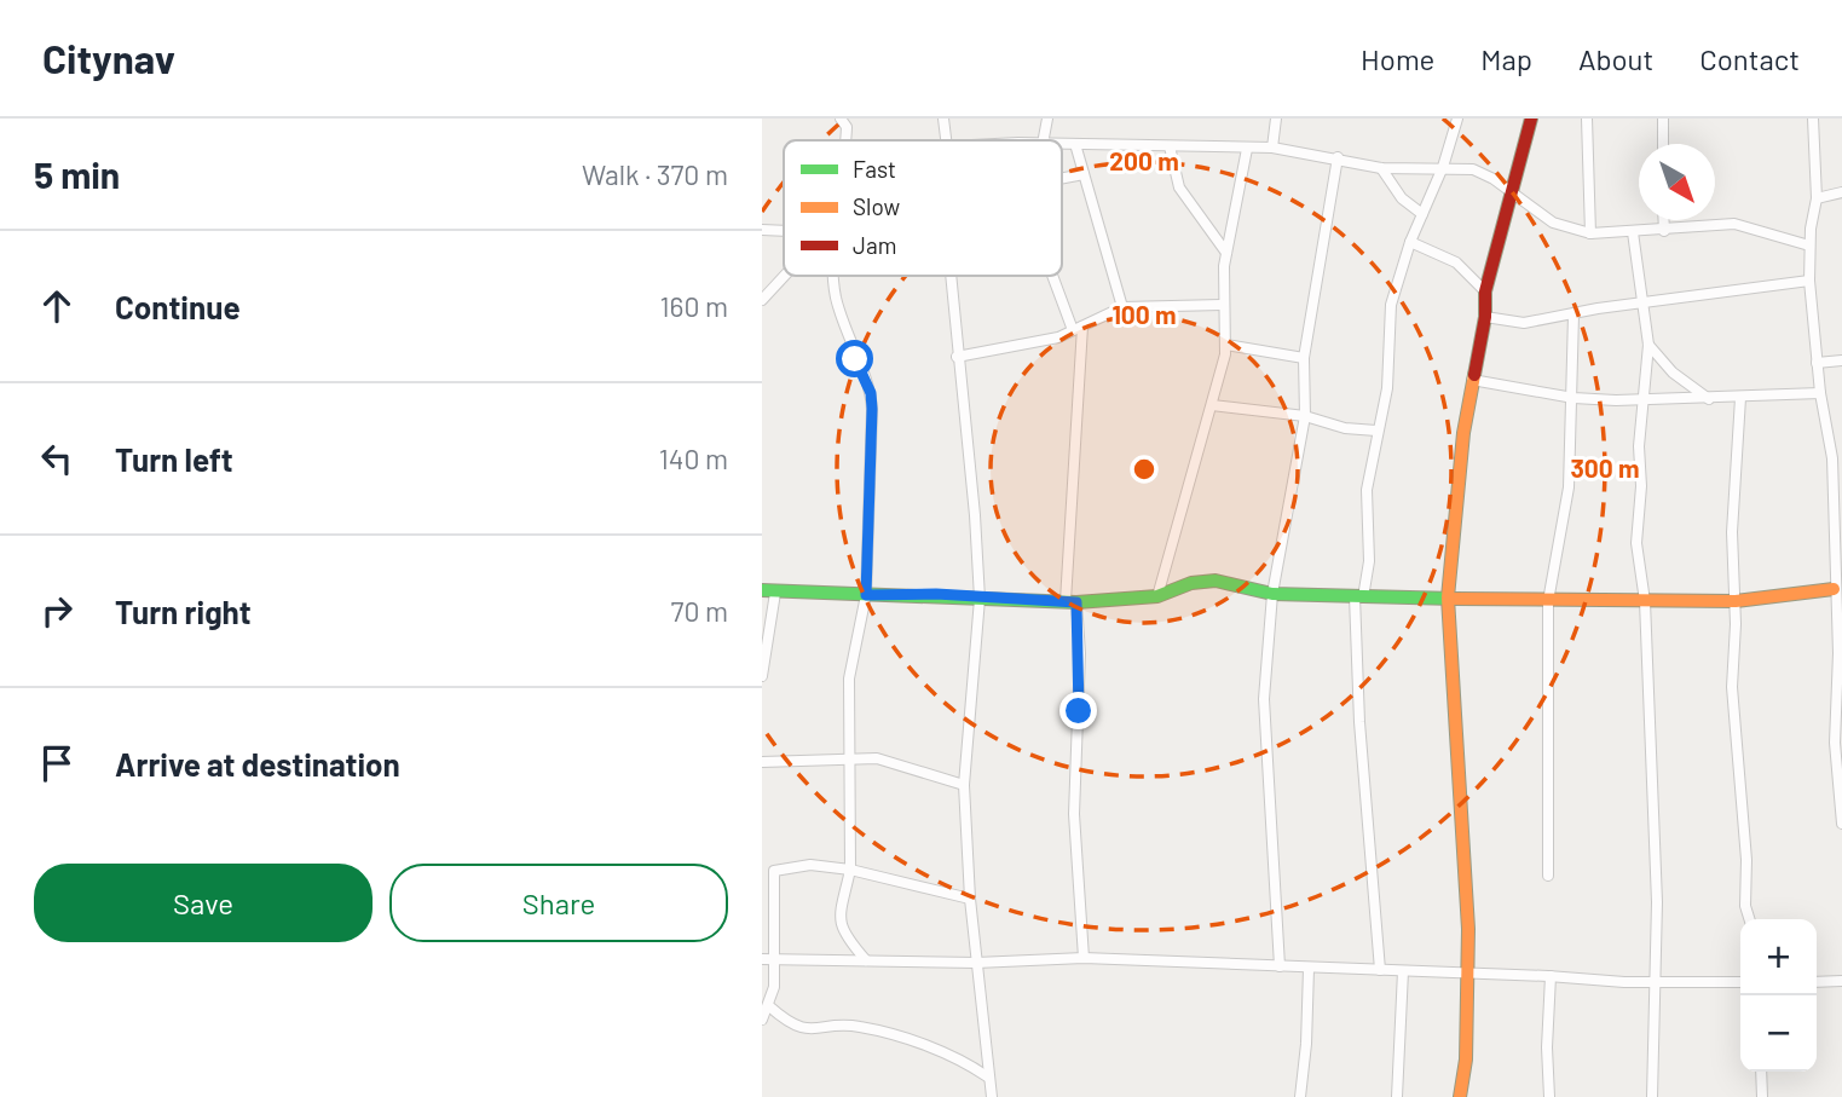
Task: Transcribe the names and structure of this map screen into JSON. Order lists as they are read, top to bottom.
{
  "legend": ["Fast", "Slow", "Jam"],
  "north": "bottom right",
  "page": {
    "header": "Citynav",
    "nav": [
      "Home",
      "Map",
      "About",
      "Contact"
    ],
    "heading": ["5 min", "Walk · 370 m"],
    "list": [
      ["Continue", "160 m"],
      ["Turn left", "140 m"],
      ["Turn right", "70 m"],
      "Arrive at destination"
    ],
    "buttons": ["Save", "Share"],
    "map_buttons": ["+", "−"]
  },
  "rings": ["200 m", "100 m", "300 m"]
}
